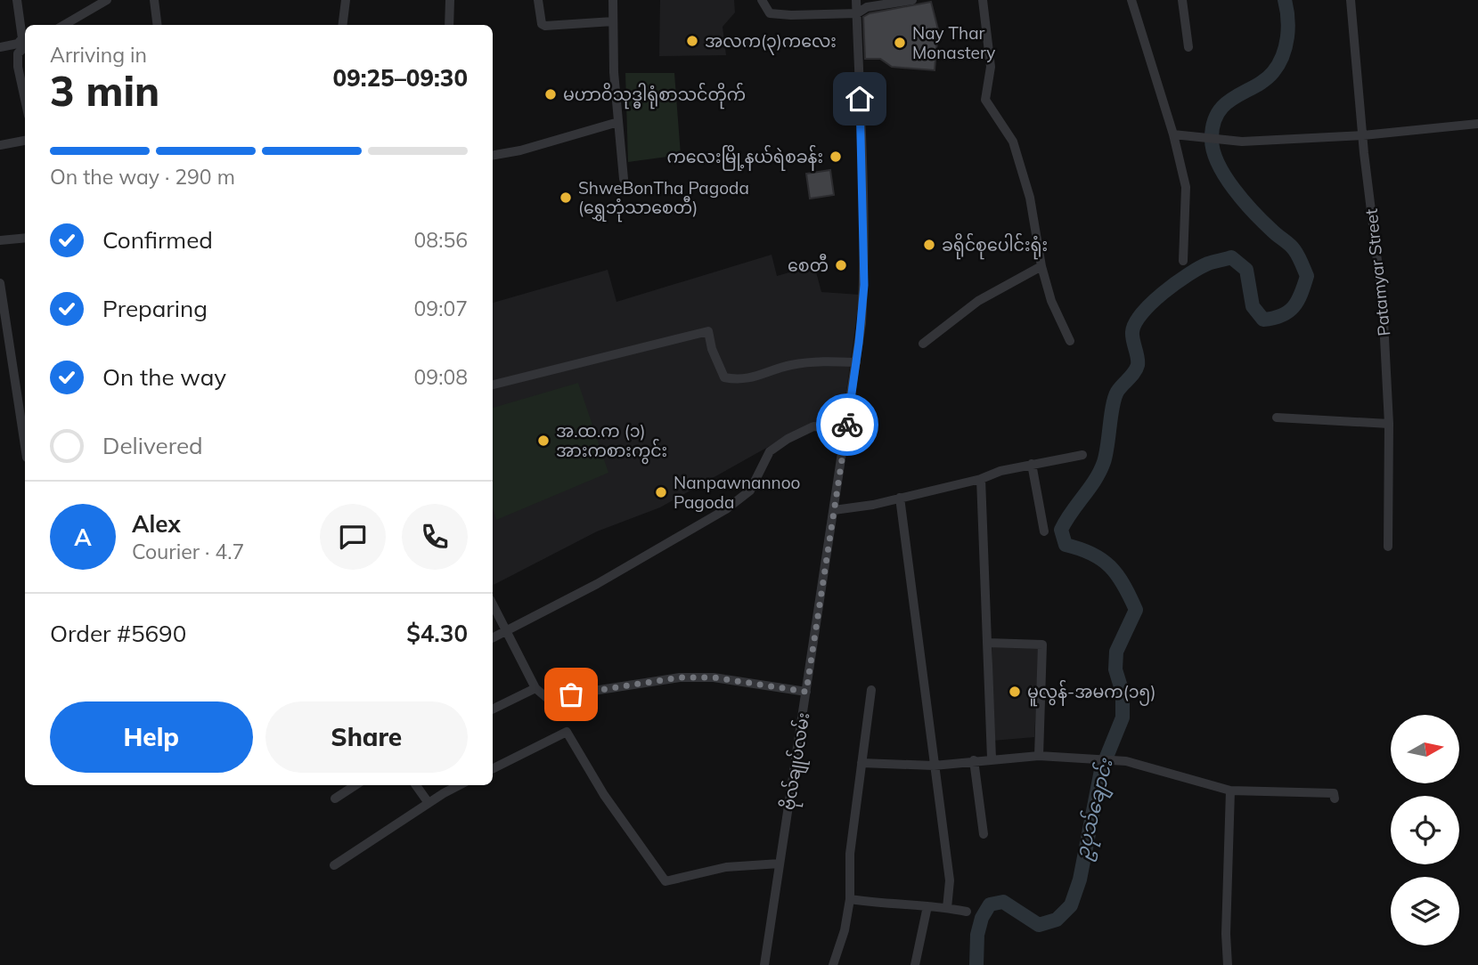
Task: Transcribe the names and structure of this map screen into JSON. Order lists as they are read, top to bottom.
{
  "streets": {
    "street": ["Patamyar Street", "ဗိုလ်ချုပ်လမ်း"]
  },
  "water": ["ဥပုသ်ချောင်း"],
  "places": [
    "အလက(၃)ကလေး",
    "Nay Thar Monastery",
    "မဟာဝိသုဒ္ဓါရုံစာသင်တိုက်",
    "ကလေးမြို့နယ်ရဲစခန်း",
    "ShweBonTha Pagoda (ရွှေဘုံသာစေတီ)",
    "ခရိုင်စုပေါင်းရုံး",
    "စေတီ",
    "အ.ထ.က (၁) အားကစားကွင်း",
    "Nanpawnannoo Pagoda",
    "မူလွန်-အမက(၁၅)"
  ],
  "north": "right",
  "page": {
    "heading": ["3 min", "Arriving in", "09:25–09:30"],
    "panel": [
      "Alex",
      "Courier · 4.7",
      "Order #5690",
      "$4.30"
    ],
    "bar": "On the way · 290 m",
    "list": [
      ["Confirmed", "08:56"],
      ["Preparing", "09:07"],
      ["On the way", "09:08"],
      "Delivered"
    ],
    "round": "A",
    "buttons": ["Help", "Share"]
  }
}
